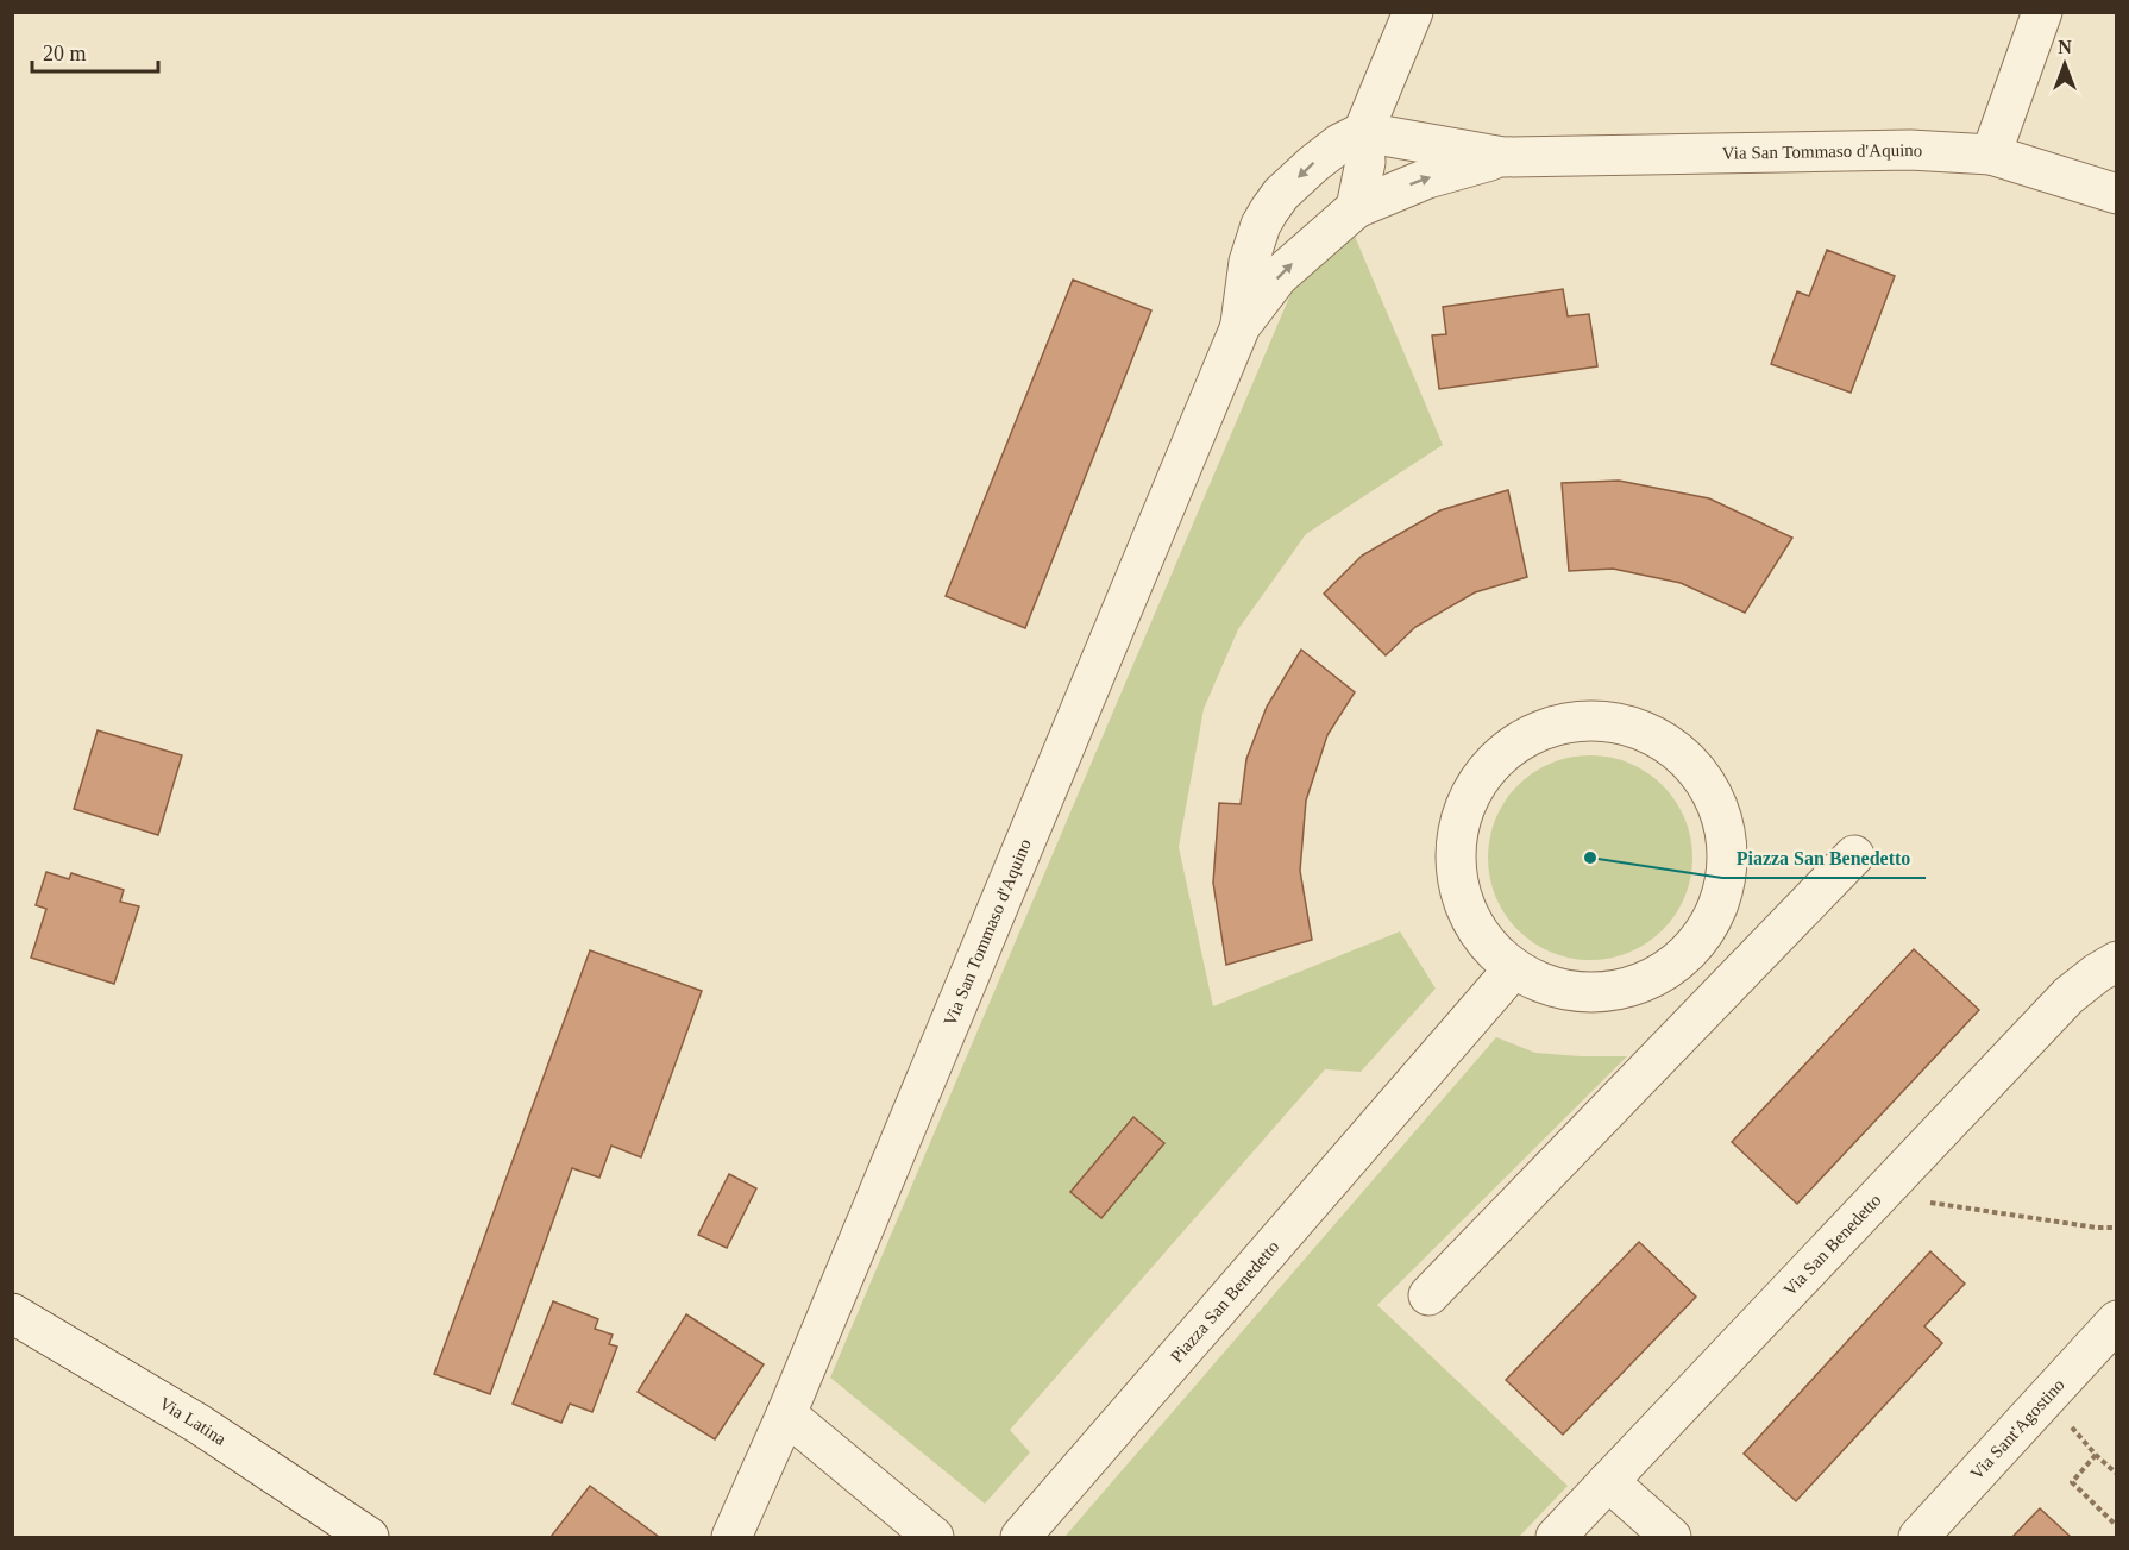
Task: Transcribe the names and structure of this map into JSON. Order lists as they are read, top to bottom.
{
  "streets": {
    "street": [
      "Via San Tommaso d'Aquino",
      "Via San Benedetto",
      "Piazza San Benedetto",
      "Via Latina",
      "Via Sant'Agostino"
    ]
  },
  "places": ["Piazza San Benedetto"],
  "scale_bar": "20 m",
  "north": "top"
}
